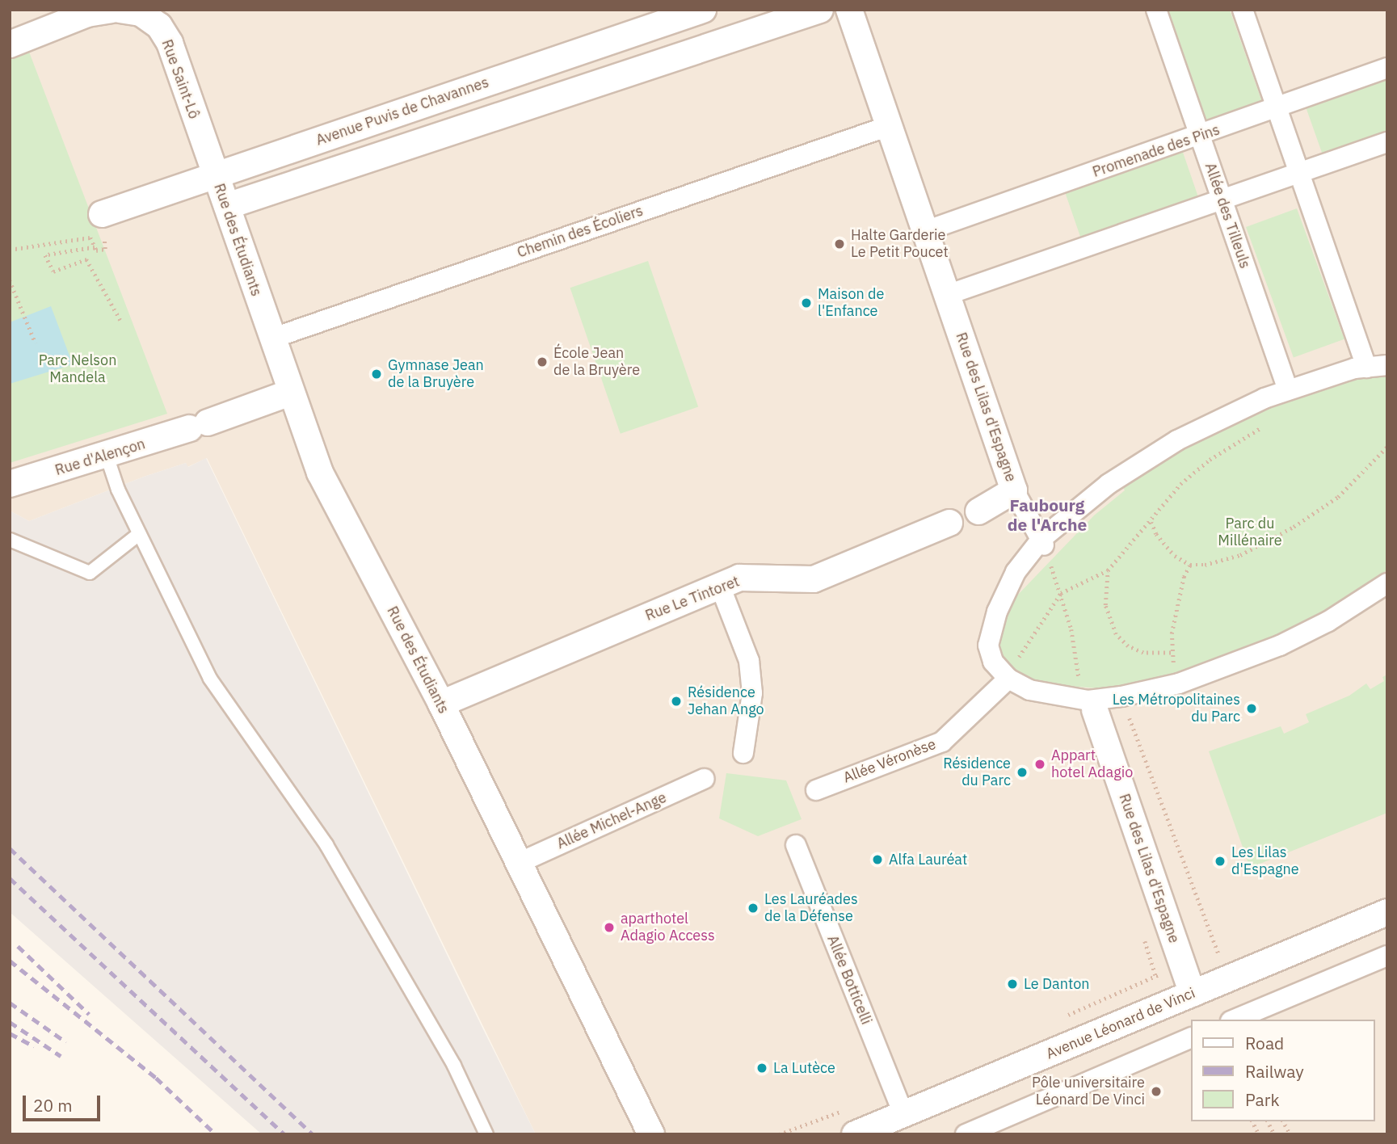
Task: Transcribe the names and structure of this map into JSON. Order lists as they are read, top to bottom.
{
  "streets": {
    "street": [
      "Rue Saint-Lô",
      "Avenue Puvis de Chavannes",
      "Promenade des Pins",
      "Allée des Tilleuls",
      "Chemin des Écoliers",
      "Rue des Étudiants",
      "Rue des Lilas d'Espagne",
      "Rue d'Alençon",
      "Rue Le Tintoret",
      "Allée Véronèse",
      "Allée Michel-Ange",
      "Allée Botticelli",
      "Avenue Léonard de Vinci"
    ]
  },
  "crossings": [
    ["Rue Saint-Lô", "Avenue Puvis de Chavannes"],
    ["Rue Saint-Lô", "Rue des Étudiants"],
    ["Avenue Puvis de Chavannes", "Rue des Étudiants"],
    ["Promenade des Pins", "Allée des Tilleuls"],
    ["Promenade des Pins", "Rue des Lilas d'Espagne"],
    ["Chemin des Écoliers", "Rue des Étudiants"],
    ["Chemin des Écoliers", "Rue des Lilas d'Espagne"],
    ["Rue des Étudiants", "Rue d'Alençon"],
    ["Rue des Étudiants", "Rue Le Tintoret"],
    ["Rue des Étudiants", "Allée Michel-Ange"],
    ["Rue des Lilas d'Espagne", "Avenue Léonard de Vinci"],
    ["Allée Botticelli", "Avenue Léonard de Vinci"]
  ],
  "districts": ["Faubourg de l'Arche"],
  "parks": ["Parc Nelson Mandela", "Parc du Millénaire"],
  "places": [
    "Halte Garderie Le Petit Poucet",
    "Maison de l'Enfance",
    "École Jean de la Bruyère",
    "Gymnase Jean de la Bruyère",
    "Résidence Jehan Ango",
    "Les Métropolitaines du Parc",
    "Appart hotel Adagio",
    "Résidence du Parc",
    "Alfa Lauréat",
    "Les Lilas d'Espagne",
    "Les Lauréades de la Défense",
    "aparthotel Adagio Access",
    "Le Danton",
    "La Lutèce",
    "Pôle universitaire Léonard De Vinci"
  ],
  "legend": ["Road", "Railway", "Park"],
  "scale_bar": "20 m"
}
